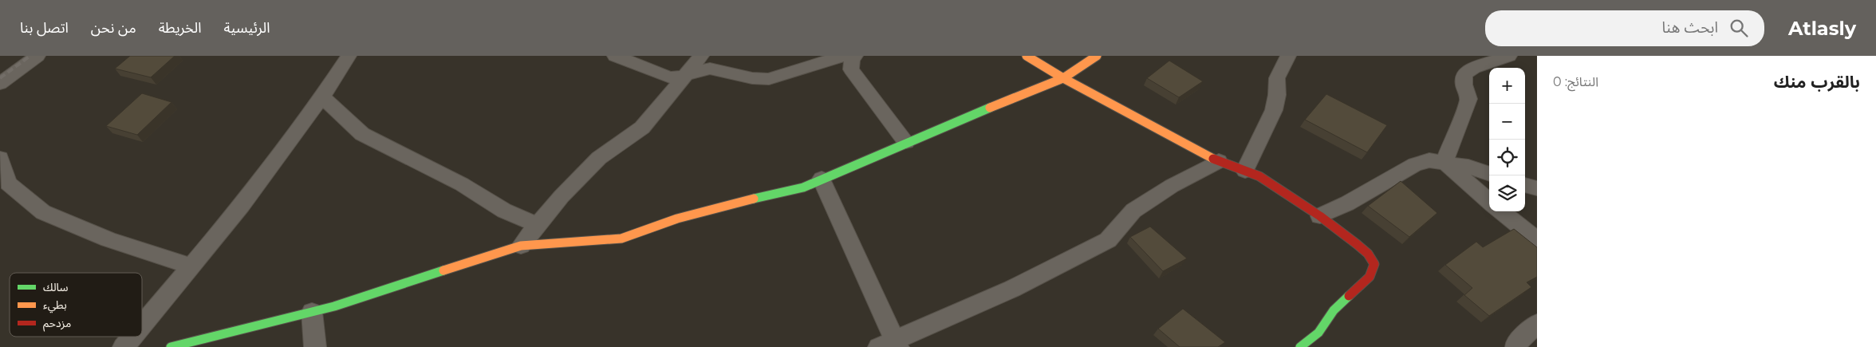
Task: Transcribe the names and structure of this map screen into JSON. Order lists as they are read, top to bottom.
{
  "legend": ["سالك", "بطيء", "مزدحم"],
  "page": {
    "header": "Atlasly",
    "search": "ابحث هنا",
    "nav": [
      "الرئيسية",
      "الخريطة",
      "من نحن",
      "اتصل بنا"
    ],
    "heading": ["بالقرب منك", "النتائج: 0"],
    "map_buttons": ["+", "−"]
  }
}
